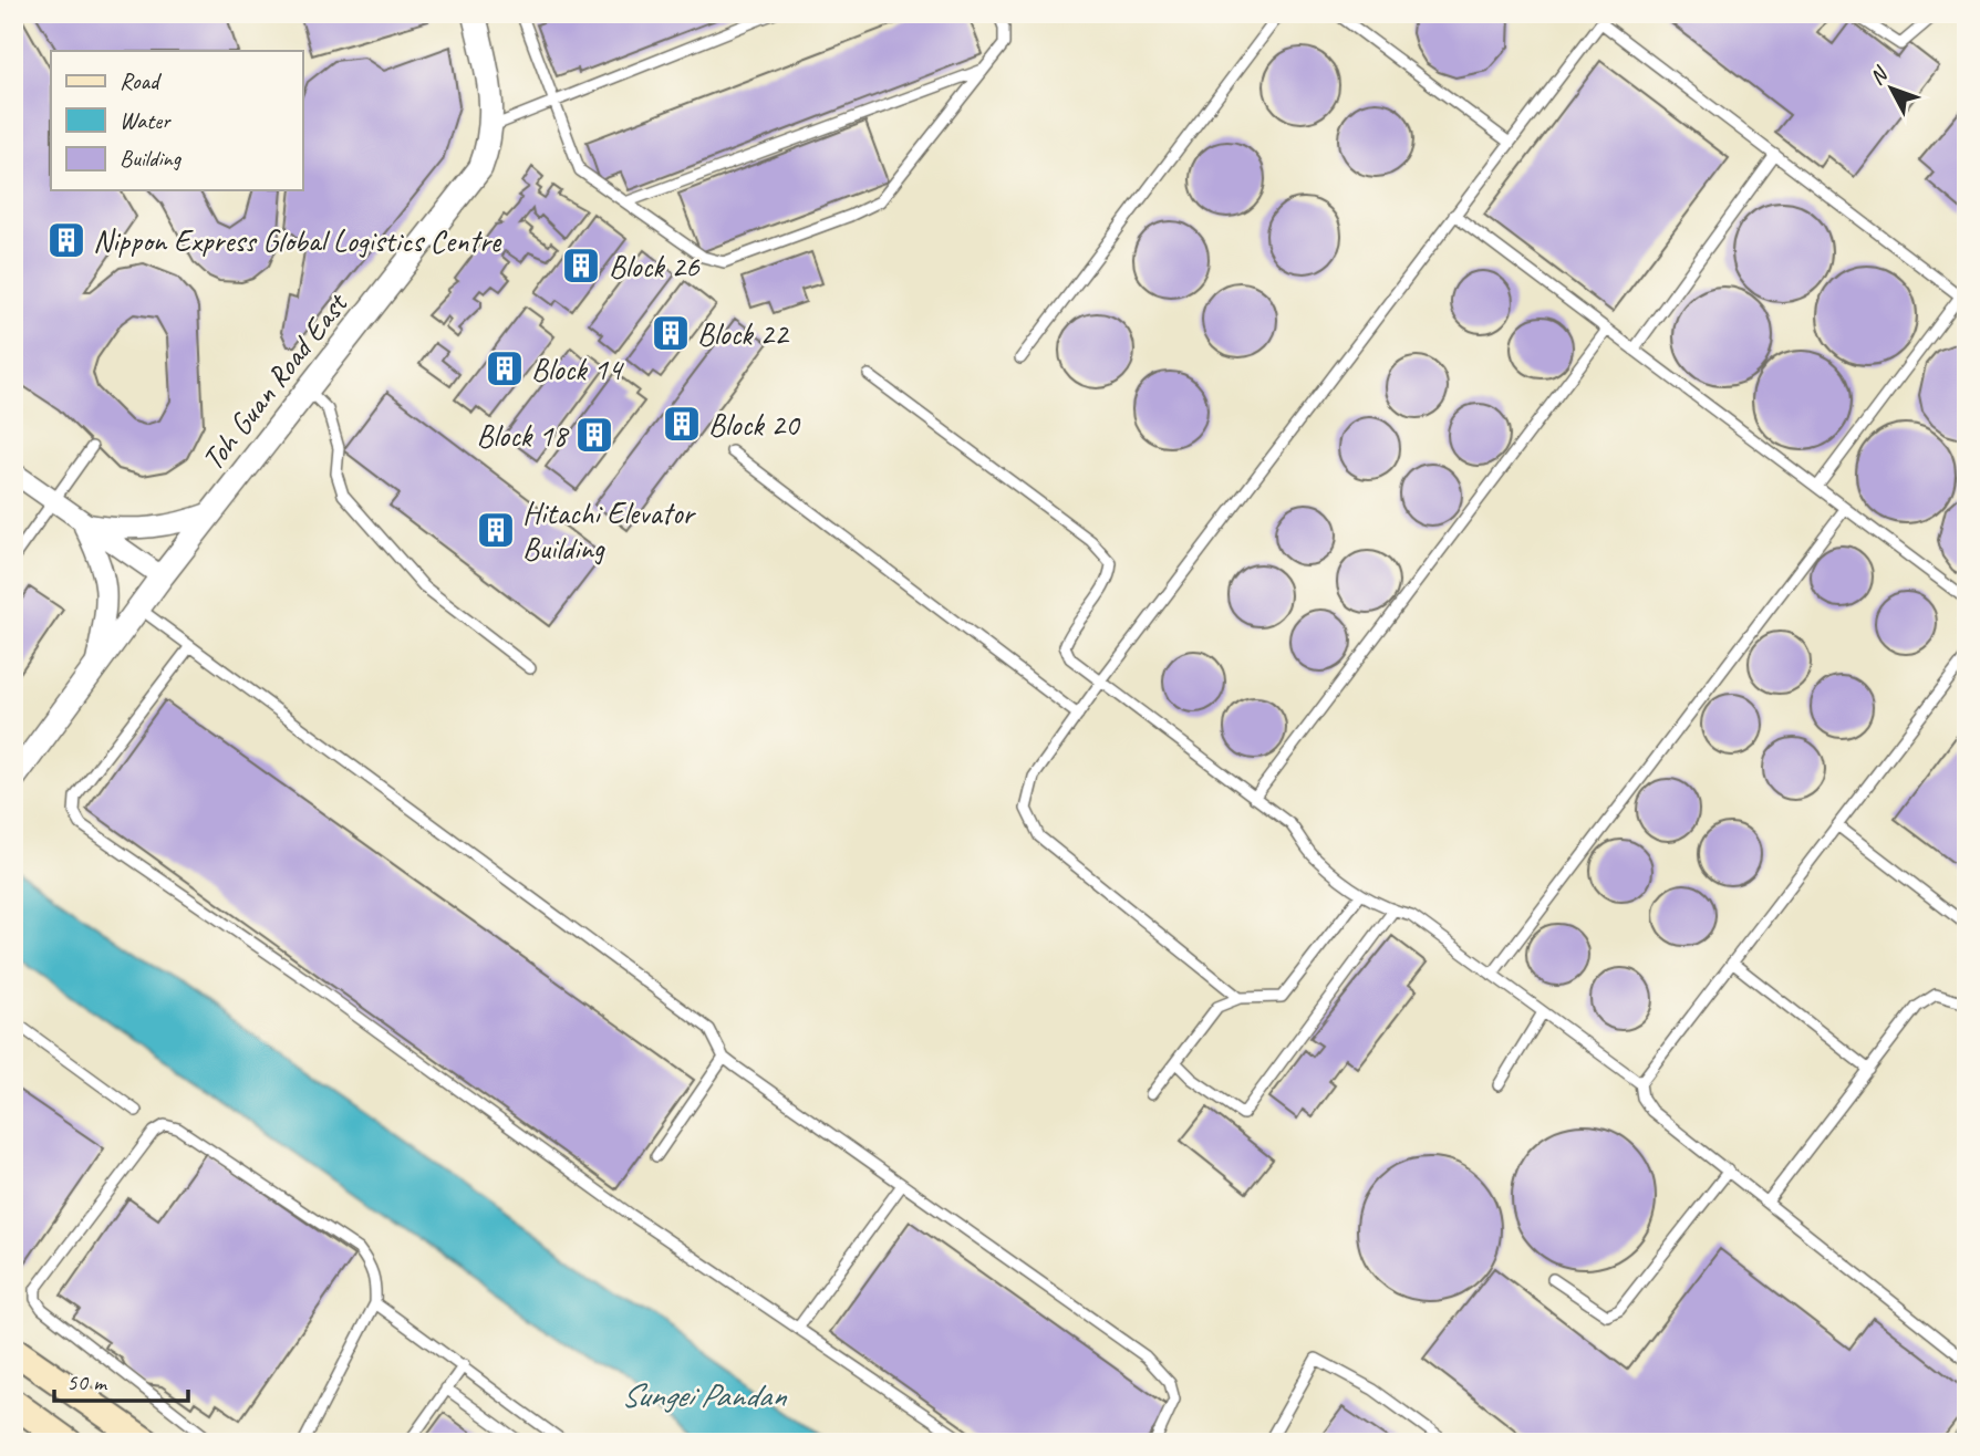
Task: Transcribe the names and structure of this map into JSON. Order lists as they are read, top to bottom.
{
  "streets": {
    "street": ["Toh Guan Road East"]
  },
  "water": ["Sungei Pandan"],
  "places": {
    "building": [
      "Nippon Express Global Logistics Centre",
      "Block 26",
      "Block 22",
      "Block 14",
      "Block 20",
      "Block 18",
      "Hitachi Elevator Building"
    ]
  },
  "legend": ["Road", "Water", "Building"],
  "scale_bar": "50 m",
  "north": "top left"
}
